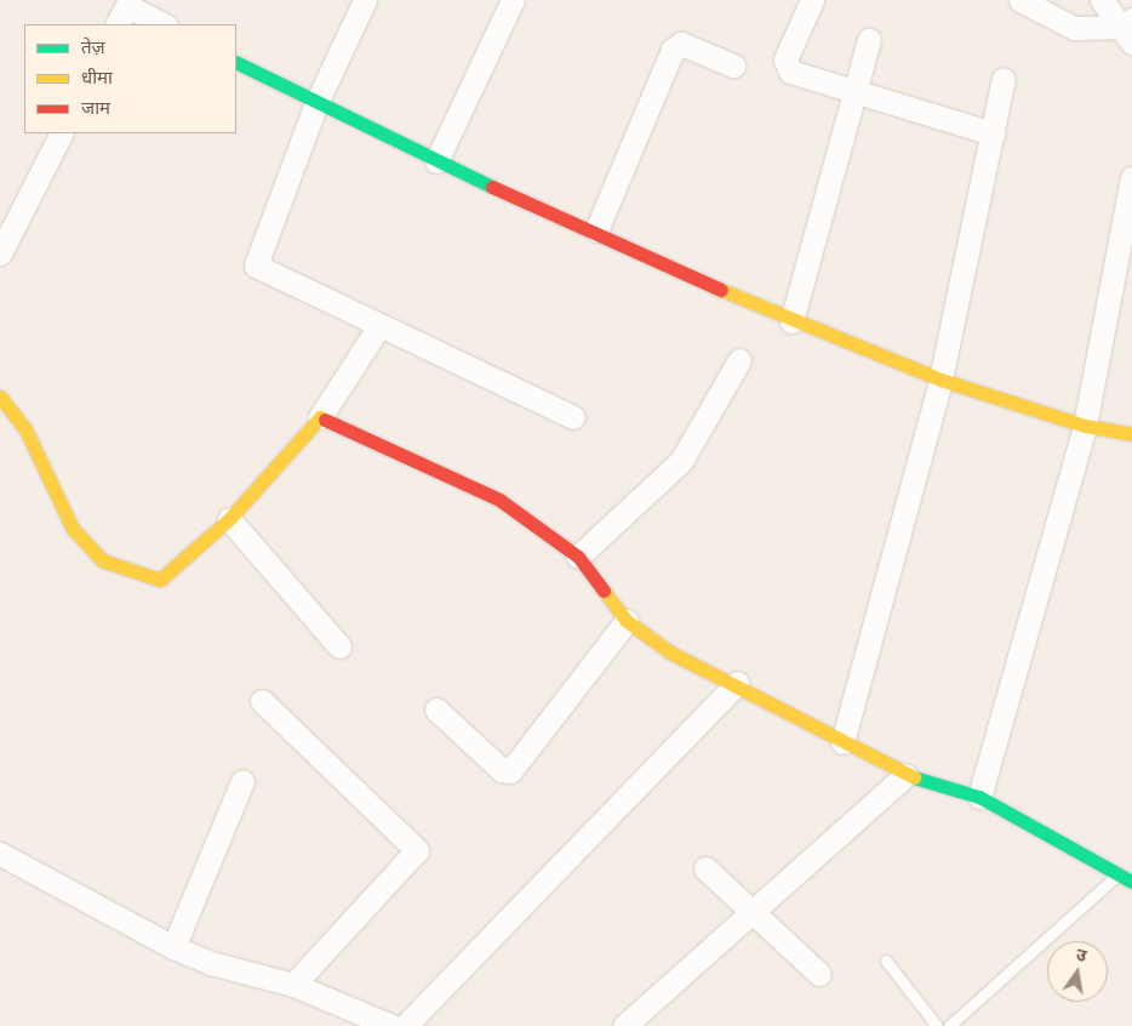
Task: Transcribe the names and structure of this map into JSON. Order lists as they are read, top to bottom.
{
  "legend": ["तेज़", "धीमा", "जाम"],
  "north": "top"
}
